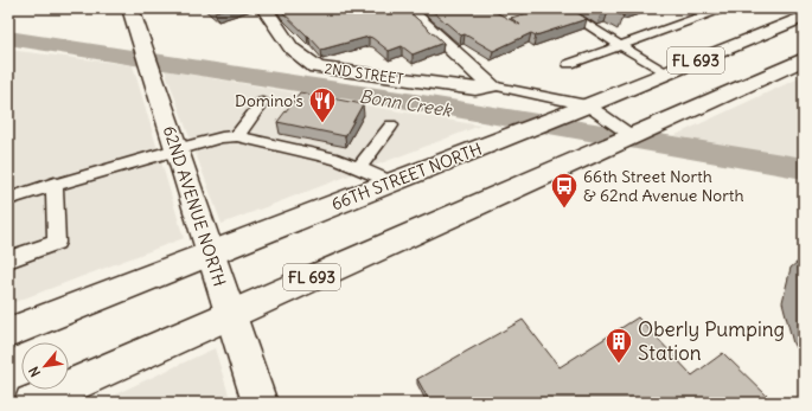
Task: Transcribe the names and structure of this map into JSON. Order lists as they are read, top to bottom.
{
  "streets": {
    "main road": [
      "FL 693",
      "2ND STREET",
      "66TH STREET NORTH",
      "62ND AVENUE NORTH"
    ]
  },
  "crossings": [
    ["FL 693", "62ND AVENUE NORTH"],
    ["66TH STREET NORTH", "62ND AVENUE NORTH"]
  ],
  "water": ["Bonn Creek"],
  "places": {
    "restaurant": ["Domino's"],
    "bus stop": ["66th Street North & 62nd Avenue North"],
    "building": ["Oberly Pumping Station"]
  },
  "north": "bottom left"
}
